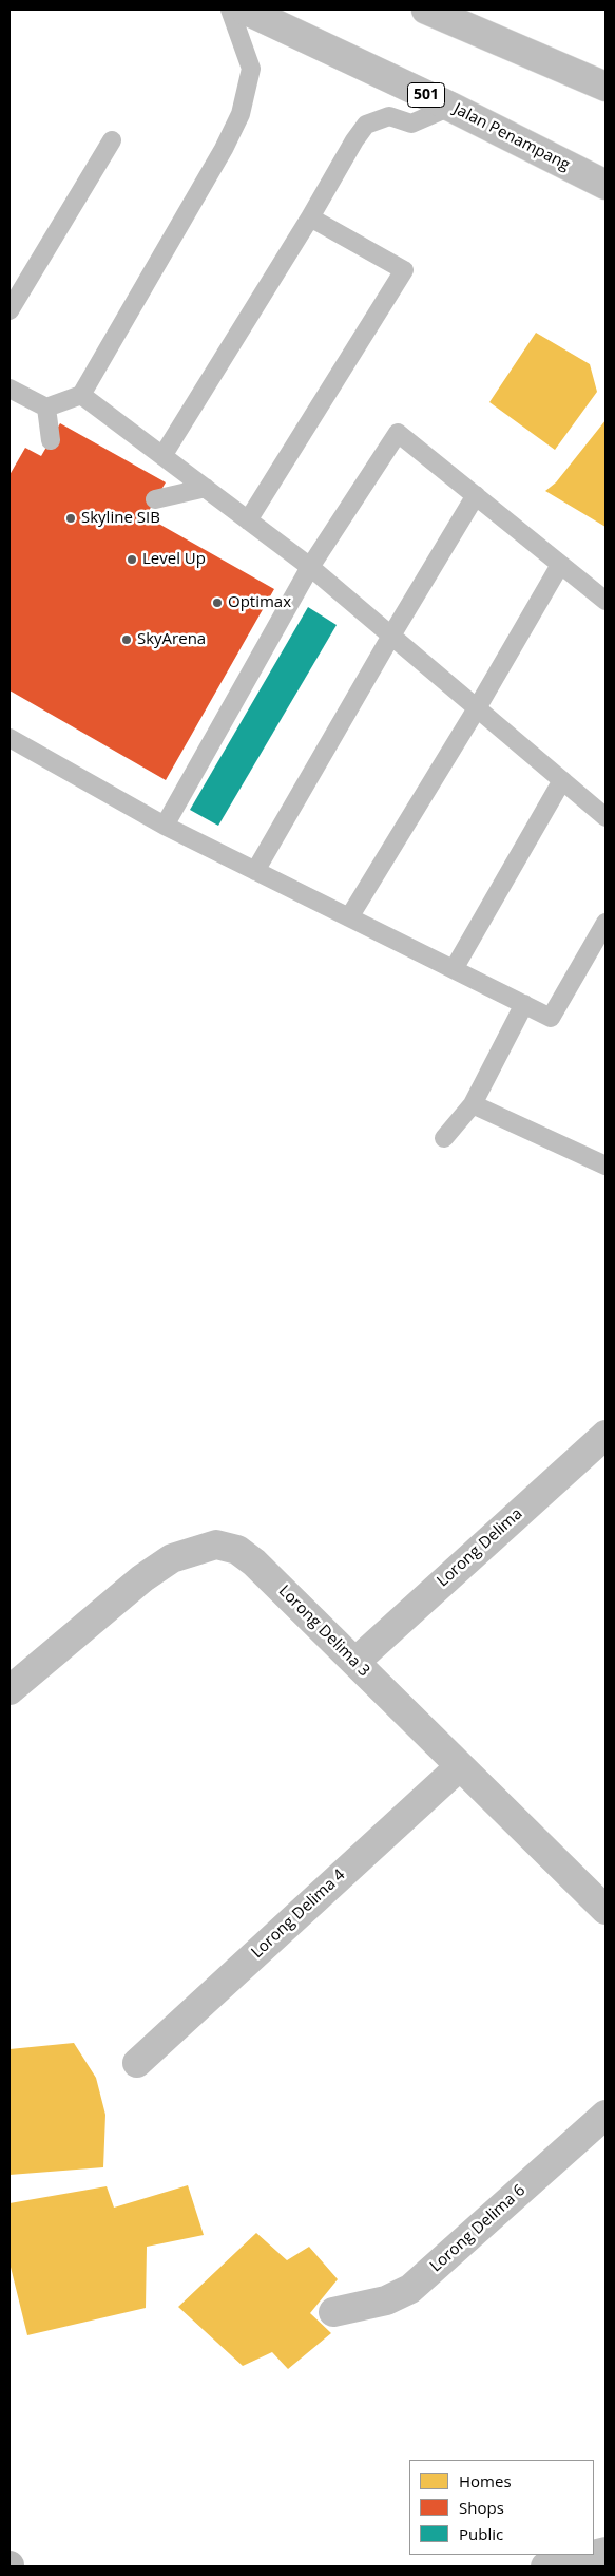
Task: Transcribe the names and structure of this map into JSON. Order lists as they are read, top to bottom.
{
  "streets": {
    "street": [
      "501",
      "Jalan Penampang",
      "Lorong Delima",
      "Lorong Delima 3",
      "Lorong Delima 4",
      "Lorong Delima 6"
    ]
  },
  "crossings": [
    ["Lorong Delima", "Lorong Delima 3"],
    ["Lorong Delima 3", "Lorong Delima 4"]
  ],
  "places": [
    "Skyline SIB",
    "Level Up",
    "Optimax",
    "SkyArena"
  ],
  "legend": ["Homes", "Shops", "Public"]
}
